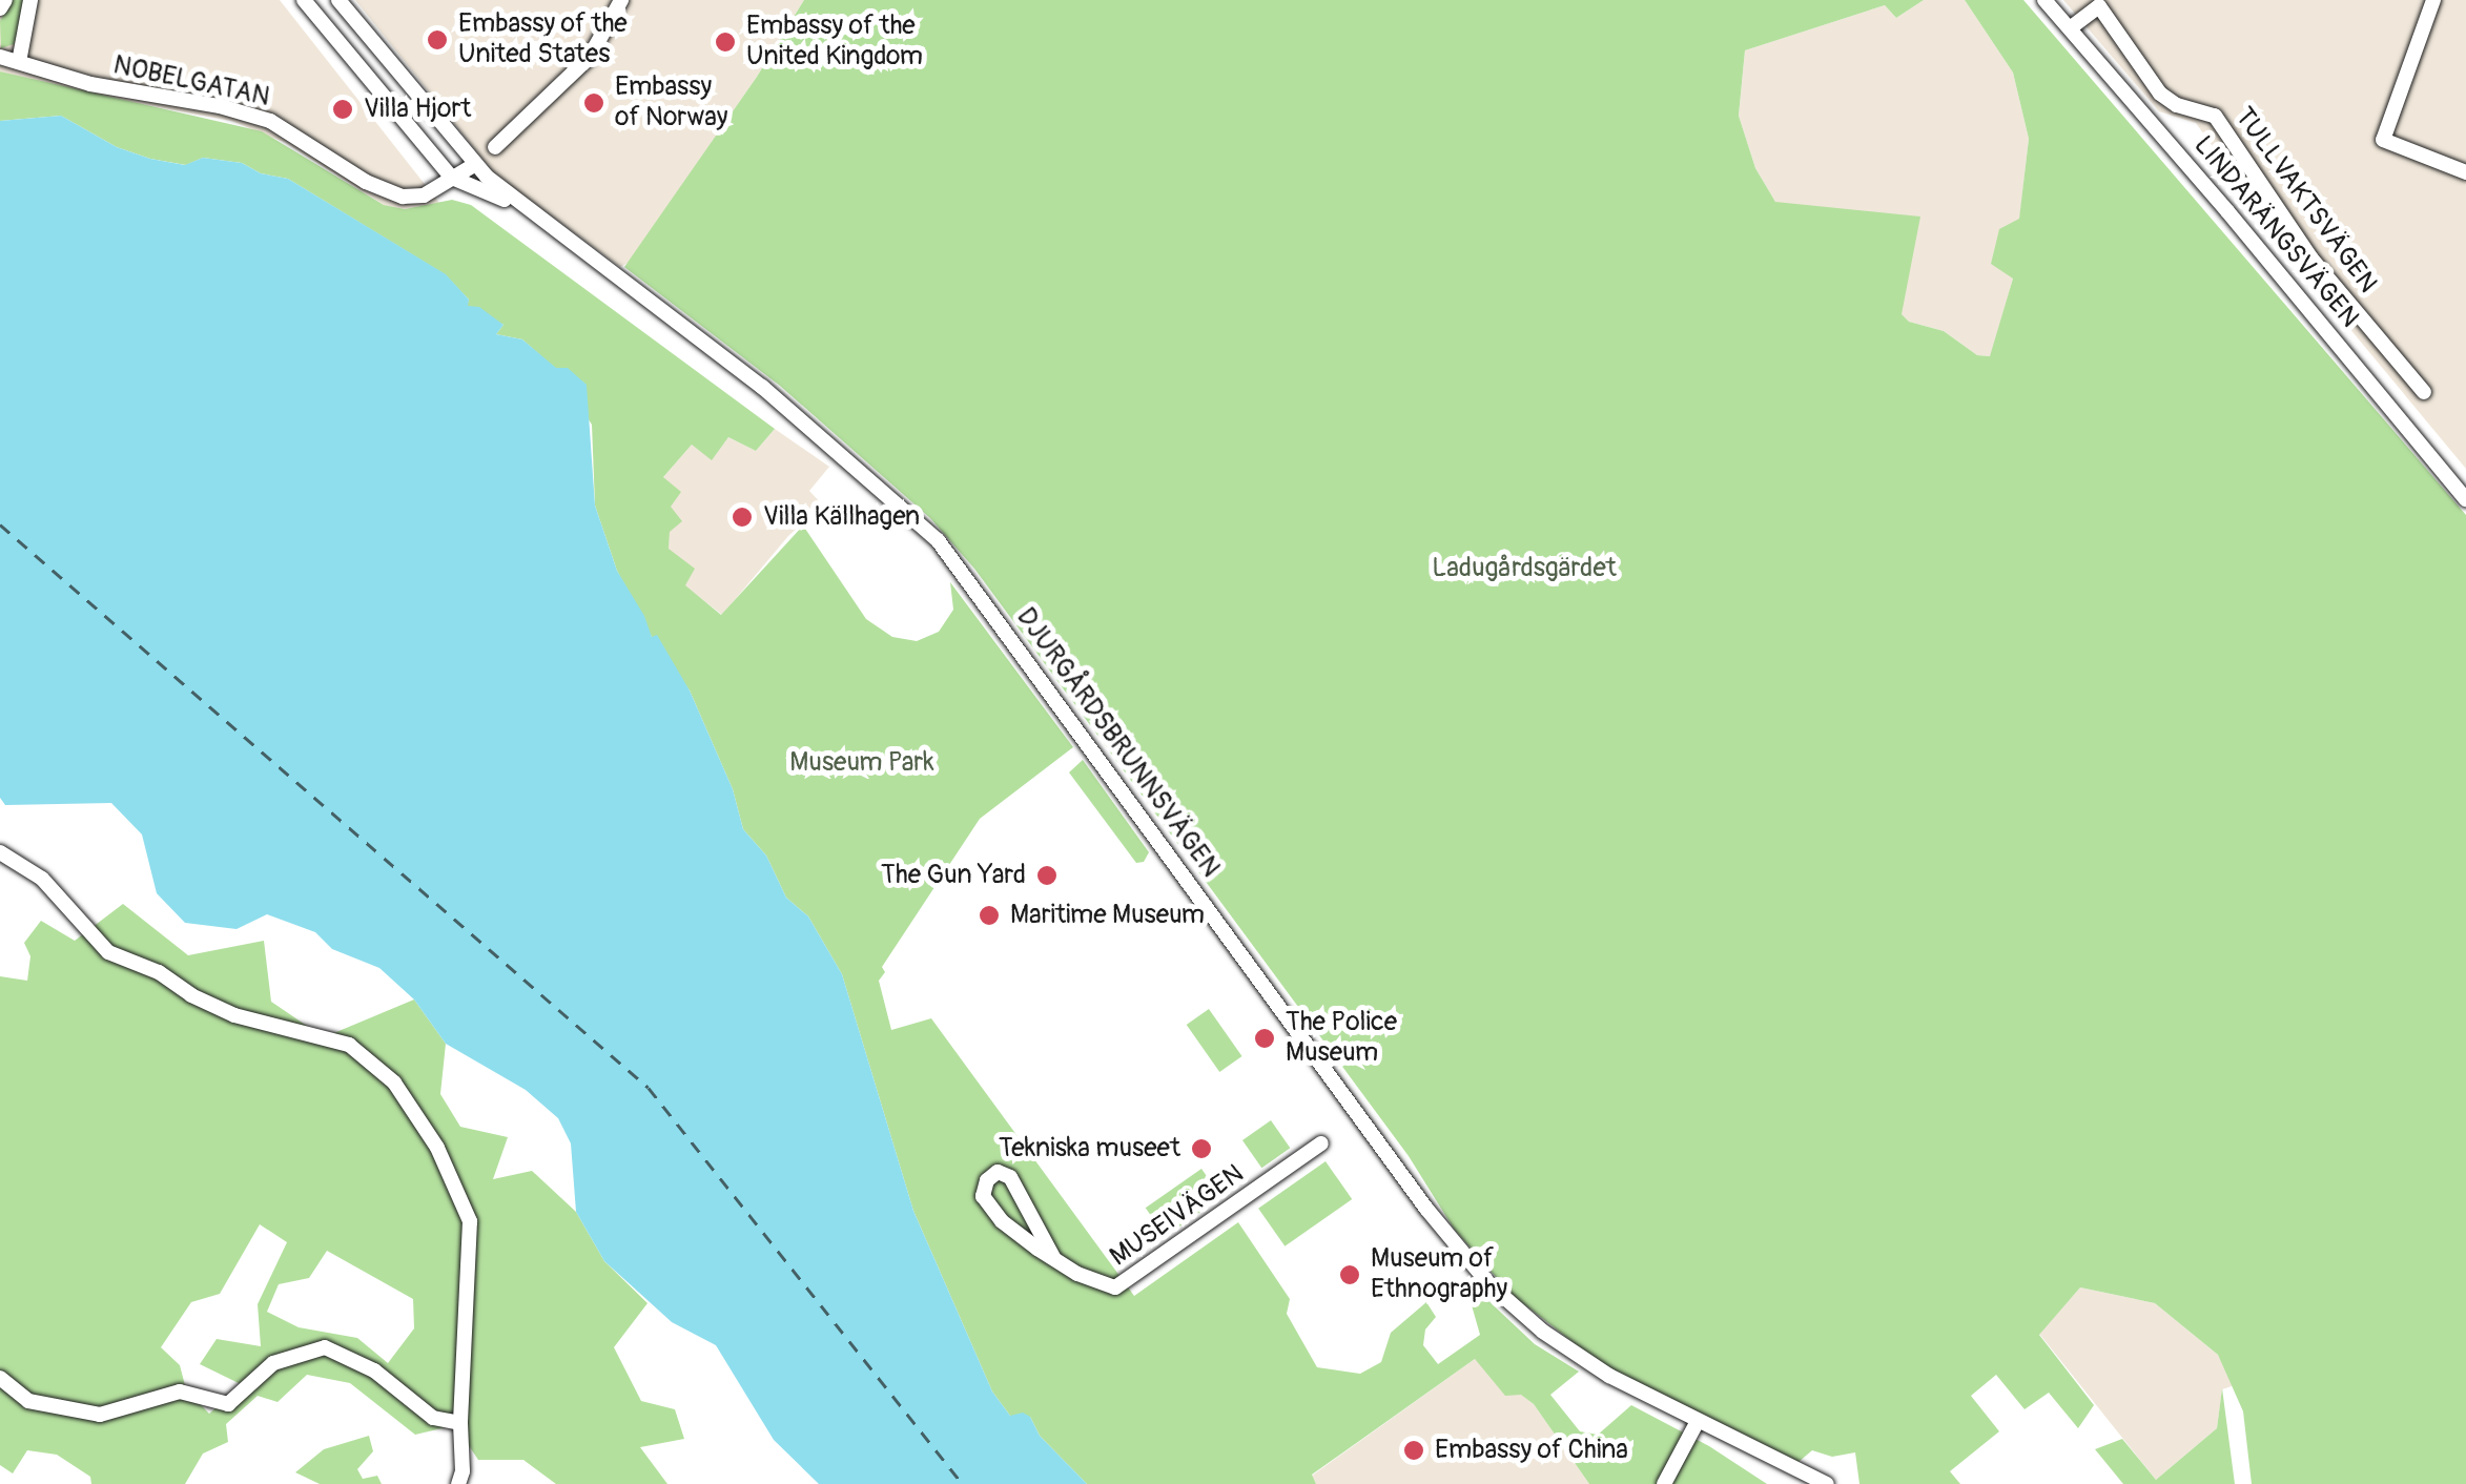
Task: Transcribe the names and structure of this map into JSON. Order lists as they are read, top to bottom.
{
  "streets": {
    "street": [
      "NOBELGATAN",
      "TULLVAKTSVÄGEN",
      "LINDARÄNGSVÄGEN",
      "DJURGÅRDSBRUNNSVÄGEN",
      "MUSEIVÄGEN"
    ]
  },
  "crossings": [
    ["TULLVAKTSVÄGEN", "LINDARÄNGSVÄGEN"]
  ],
  "parks": ["Ladugårdsgärdet", "Museum Park"],
  "places": [
    "Embassy of the United States",
    "Embassy of the United Kingdom",
    "Embassy of Norway",
    "Villa Hjort",
    "Villa Källhagen",
    "The Gun Yard",
    "Maritime Museum",
    "The Police Museum",
    "Tekniska museet",
    "Museum of Ethnography",
    "Embassy of China"
  ]
}
